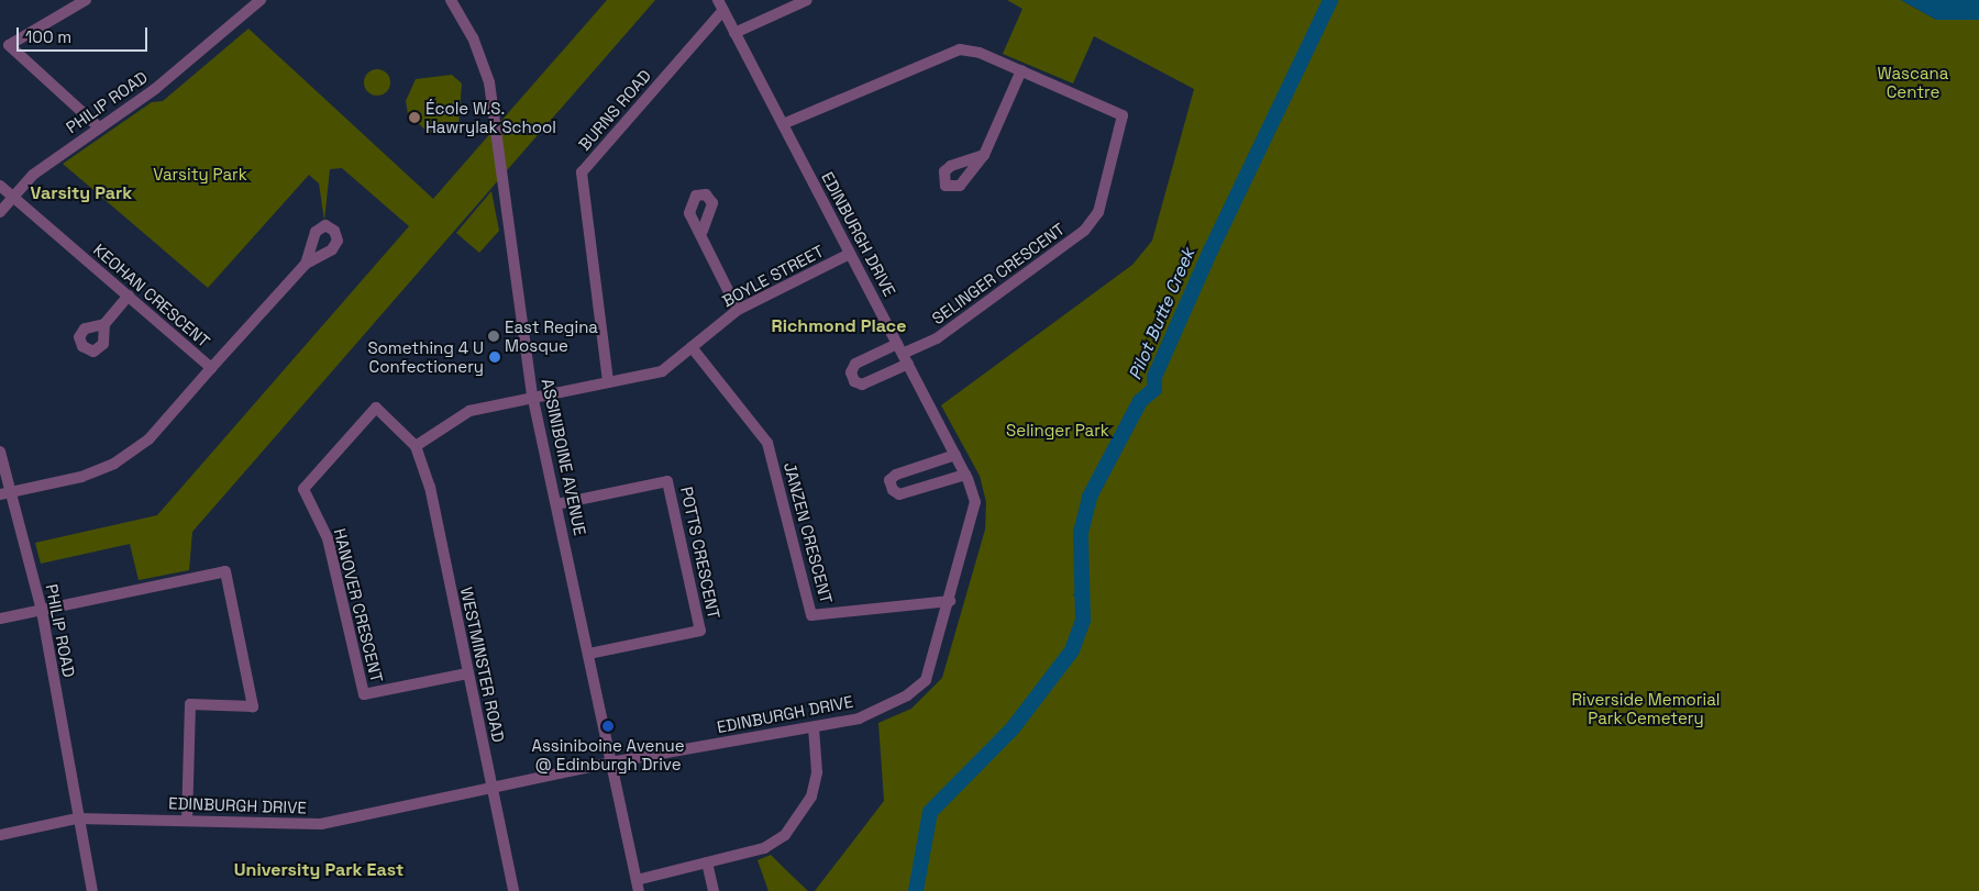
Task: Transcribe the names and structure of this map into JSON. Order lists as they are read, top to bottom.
{
  "streets": {
    "street": [
      "PHILIP ROAD",
      "BURNS ROAD",
      "EDINBURGH DRIVE",
      "SELINGER CRESCENT",
      "BOYLE STREET",
      "KEOHAN CRESCENT",
      "ASSINIBOINE AVENUE",
      "JANZEN CRESCENT",
      "POTTS CRESCENT",
      "HANOVER CRESCENT",
      "WESTMINSTER ROAD"
    ]
  },
  "crossings": [
    ["PHILIP ROAD", "EDINBURGH DRIVE"],
    ["PHILIP ROAD", "KEOHAN CRESCENT"],
    ["BURNS ROAD", "EDINBURGH DRIVE"],
    ["BURNS ROAD", "BOYLE STREET"],
    ["EDINBURGH DRIVE", "SELINGER CRESCENT"],
    ["EDINBURGH DRIVE", "BOYLE STREET"],
    ["EDINBURGH DRIVE", "ASSINIBOINE AVENUE"],
    ["EDINBURGH DRIVE", "JANZEN CRESCENT"],
    ["EDINBURGH DRIVE", "WESTMINSTER ROAD"],
    ["BOYLE STREET", "ASSINIBOINE AVENUE"],
    ["BOYLE STREET", "JANZEN CRESCENT"],
    ["BOYLE STREET", "HANOVER CRESCENT"],
    ["BOYLE STREET", "WESTMINSTER ROAD"],
    ["ASSINIBOINE AVENUE", "POTTS CRESCENT"],
    ["HANOVER CRESCENT", "WESTMINSTER ROAD"]
  ],
  "districts": ["Varsity Park", "Richmond Place", "University Park East"],
  "water": ["Pilot Butte Creek"],
  "parks": [
    "Wascana Centre",
    "Varsity Park",
    "Selinger Park",
    "Riverside Memorial Park Cemetery"
  ],
  "places": [
    "École W.S. Hawrylak School",
    "East Regina Mosque",
    "Something 4 U Confectionery",
    "Assiniboine Avenue @ Edinburgh Drive"
  ],
  "scale_bar": "100 m"
}
